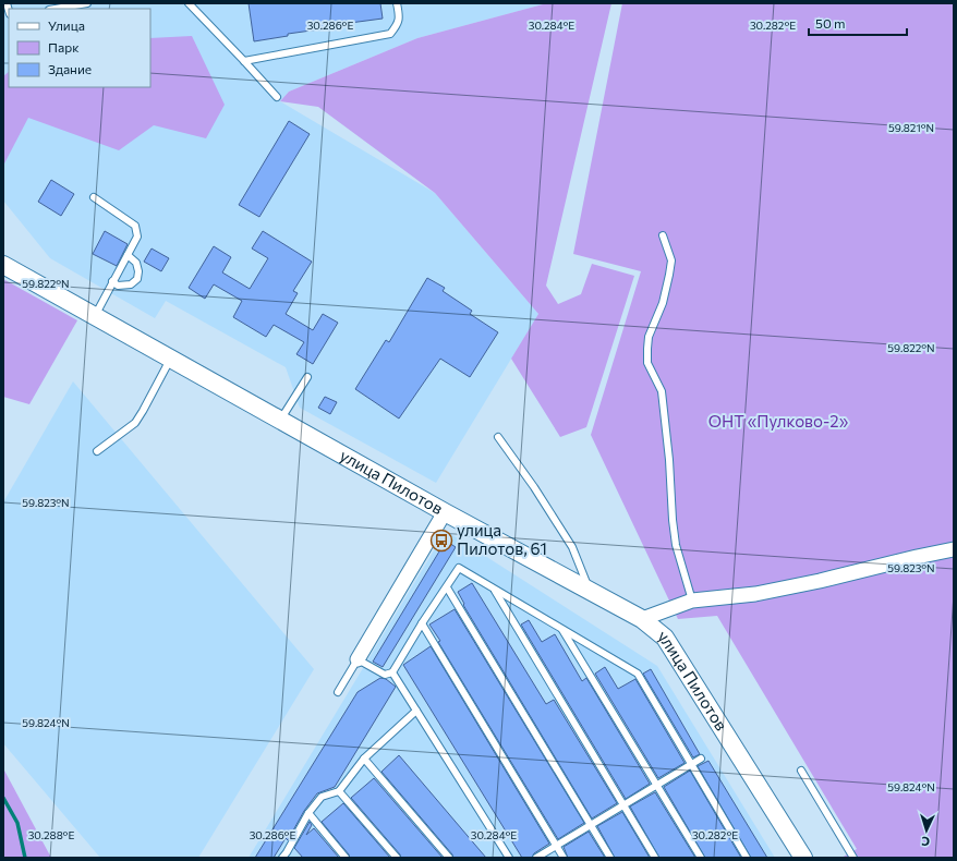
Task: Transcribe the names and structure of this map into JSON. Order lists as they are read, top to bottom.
{
  "streets": {
    "street": ["улица Пилотов"]
  },
  "parks": ["ОНТ «Пулково-2»"],
  "places": {
    "bus stop": ["улица Пилотов, 61"]
  },
  "legend": ["Улица", "Парк", "Здание"],
  "scale_bar": "50 m",
  "north": "bottom",
  "coordinates": [
    "30.286°E",
    "30.284°E",
    "30.282°E",
    "59.821°N",
    "59.822°N",
    "59.823°N",
    "59.824°N",
    "30.288°E"
  ]
}
